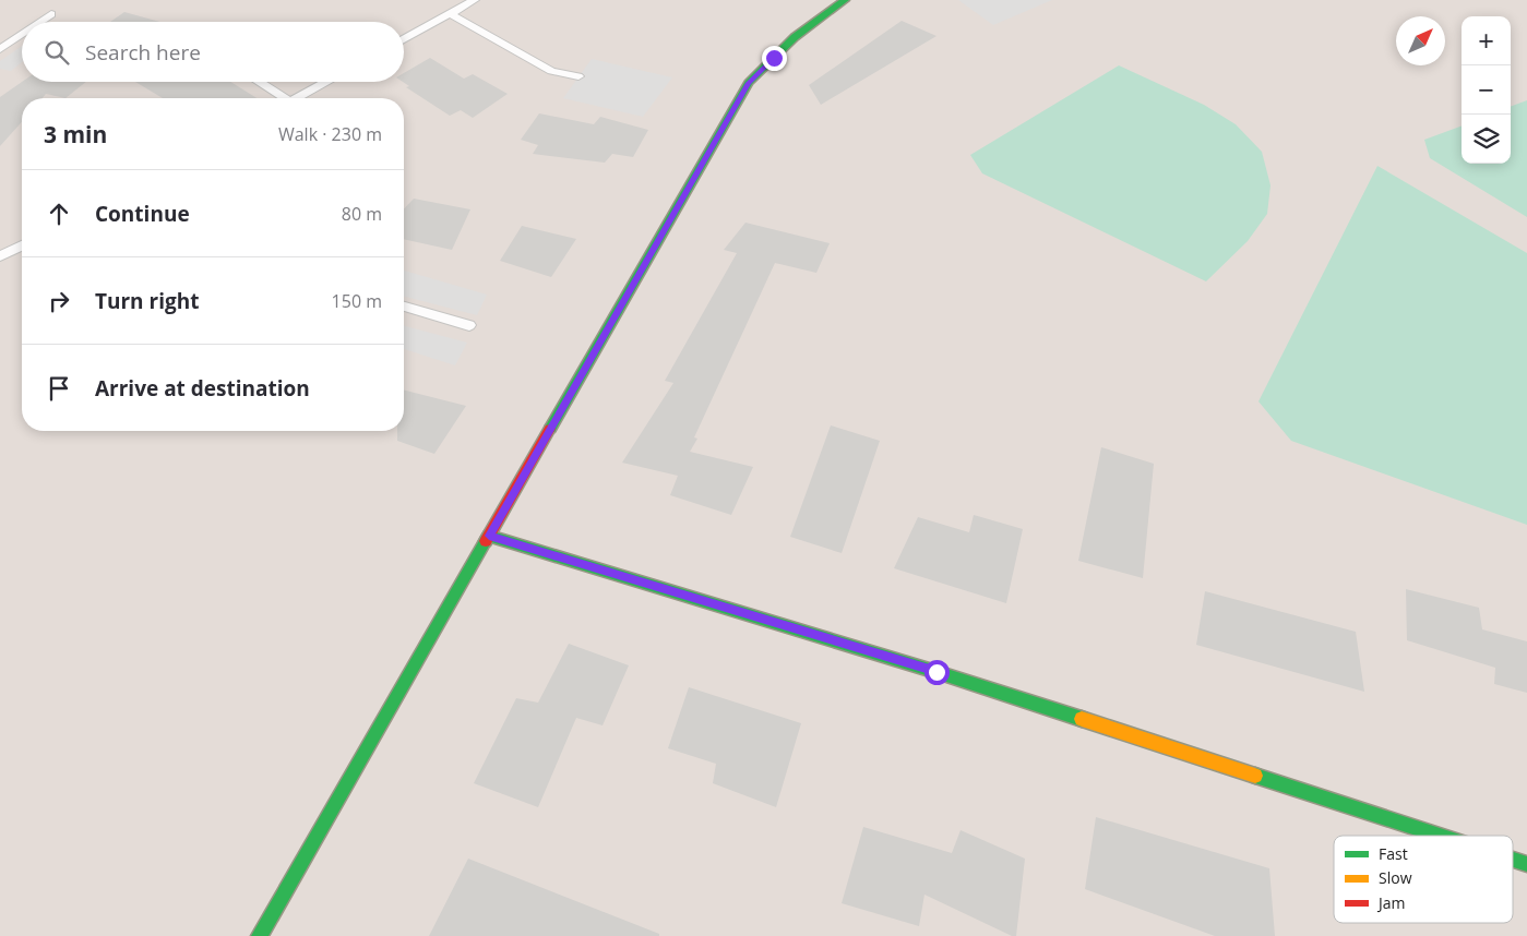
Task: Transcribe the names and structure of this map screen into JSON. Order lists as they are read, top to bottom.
{
  "legend": ["Fast", "Slow", "Jam"],
  "north": "top right",
  "page": {
    "map_buttons": ["+", "−"],
    "search": "Search here",
    "heading": ["3 min", "Walk · 230 m"],
    "list": [
      ["Continue", "80 m"],
      ["Turn right", "150 m"],
      "Arrive at destination"
    ]
  }
}
